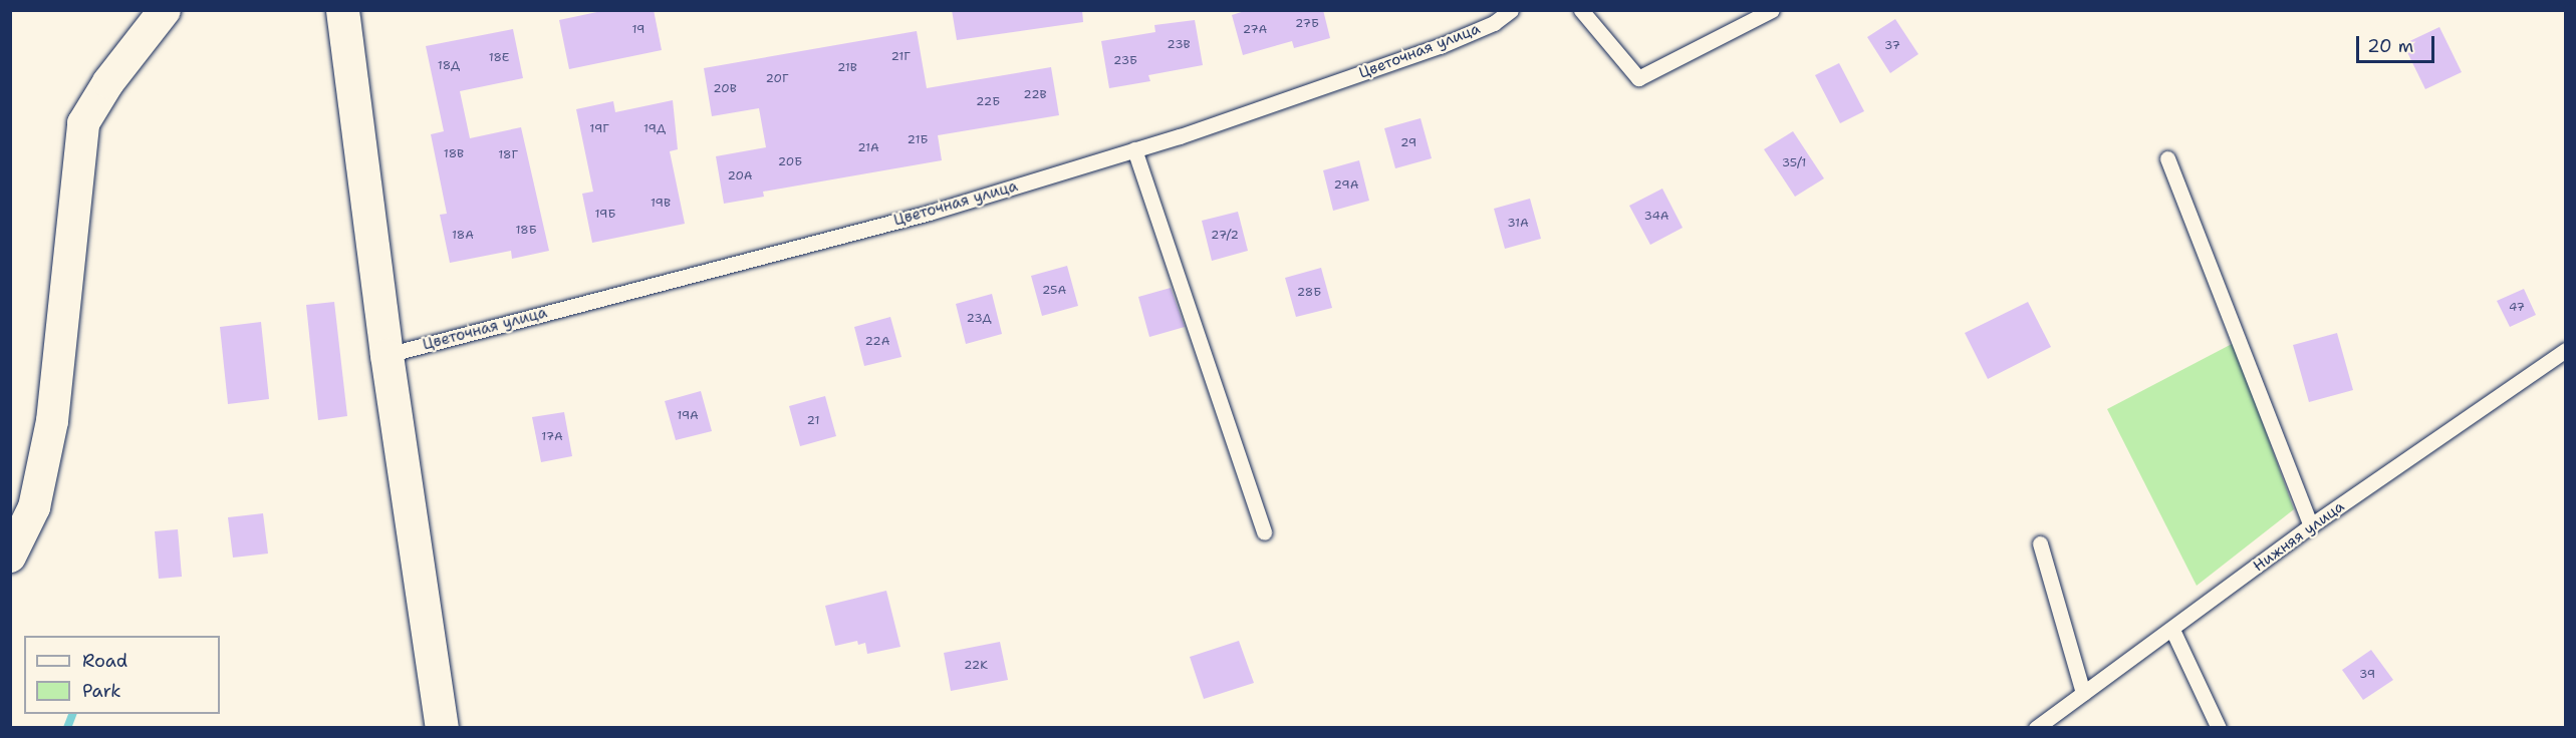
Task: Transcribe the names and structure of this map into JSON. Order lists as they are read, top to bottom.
{
  "streets": {
    "lane": ["Цветочная улица", "Нижняя улица"]
  },
  "house_numbers": [
    "27Б",
    "19",
    "27А",
    "23В",
    "37",
    "21Г",
    "18Е",
    "23Б",
    "18Д",
    "21В",
    "20Г",
    "20В",
    "22В",
    "22Б",
    "19Г",
    "19Д",
    "21Б",
    "29",
    "21А",
    "18В",
    "18Г",
    "20Б",
    "35/1",
    "20А",
    "29А",
    "19В",
    "19Б",
    "34А",
    "31А",
    "18Б",
    "18А",
    "27/2",
    "25А",
    "28Б",
    "47",
    "23Д",
    "22А",
    "19А",
    "21",
    "17А",
    "22К",
    "39"
  ],
  "legend": ["Road", "Park"],
  "scale_bar": "20 m"
}
